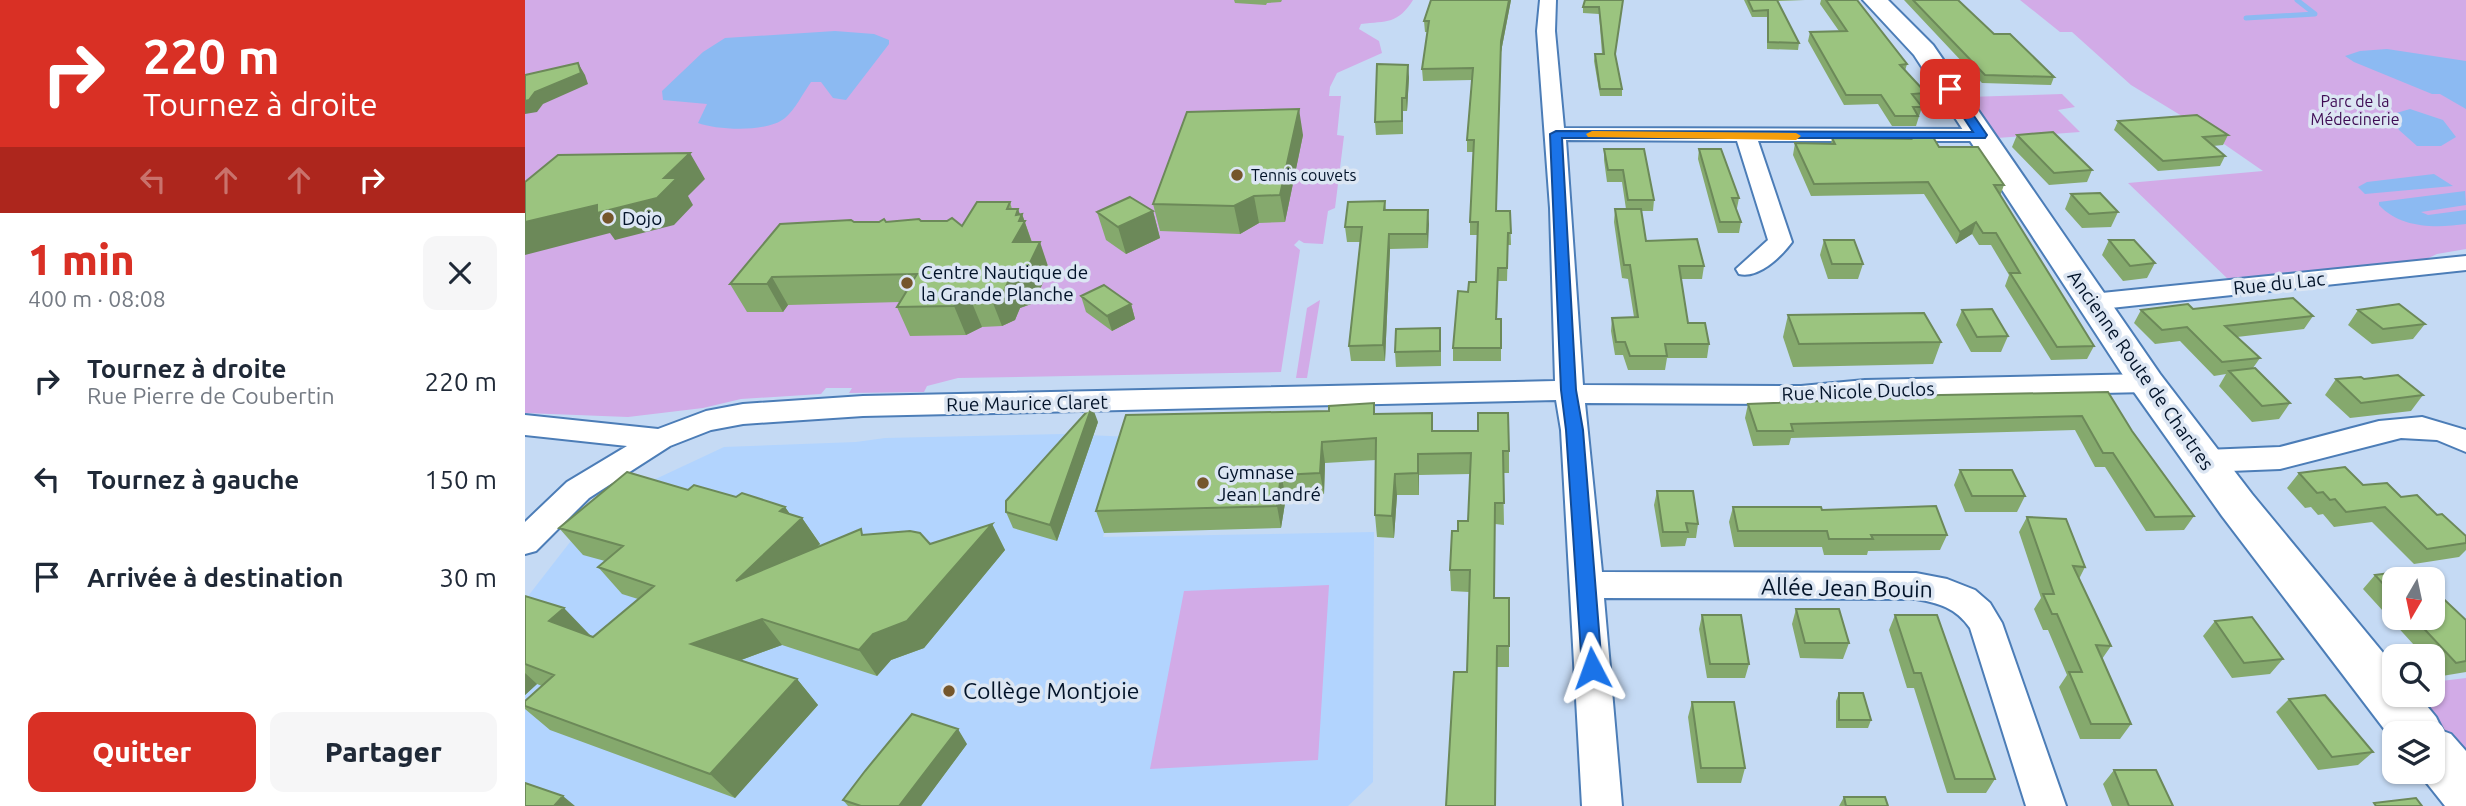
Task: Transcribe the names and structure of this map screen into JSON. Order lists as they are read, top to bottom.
{
  "streets": {
    "main road": ["Ancienne Route de Chartres"],
    "street": [
      "Rue du Lac",
      "Rue Nicole Duclos",
      "Rue Maurice Claret",
      "Allée Jean Bouin"
    ]
  },
  "crossings": [
    ["Rue du Lac", "Ancienne Route de Chartres"],
    ["Ancienne Route de Chartres", "Rue Nicole Duclos"],
    ["Rue Nicole Duclos", "Rue Maurice Claret"]
  ],
  "parks": ["Parc de la Médecinerie"],
  "places": [
    "Tennis couvets",
    "Dojo",
    "Centre Nautique de la Grande Planche",
    "Gymnase Jean Landré",
    "Collège Montjoie"
  ],
  "north": "bottom",
  "page": {
    "turn": ["220 m", "Tournez à droite"],
    "heading": ["1 min", "400 m · 08:08"],
    "list": [
      {
        "name": "Tournez à droite",
        "note": "Rue Pierre de Coubertin",
        "value": "220 m"
      },
      {
        "name": "Tournez à gauche",
        "value": "150 m"
      },
      {
        "name": "Arrivée à destination",
        "value": "30 m"
      }
    ],
    "buttons": ["Quitter", "Partager"]
  }
}
